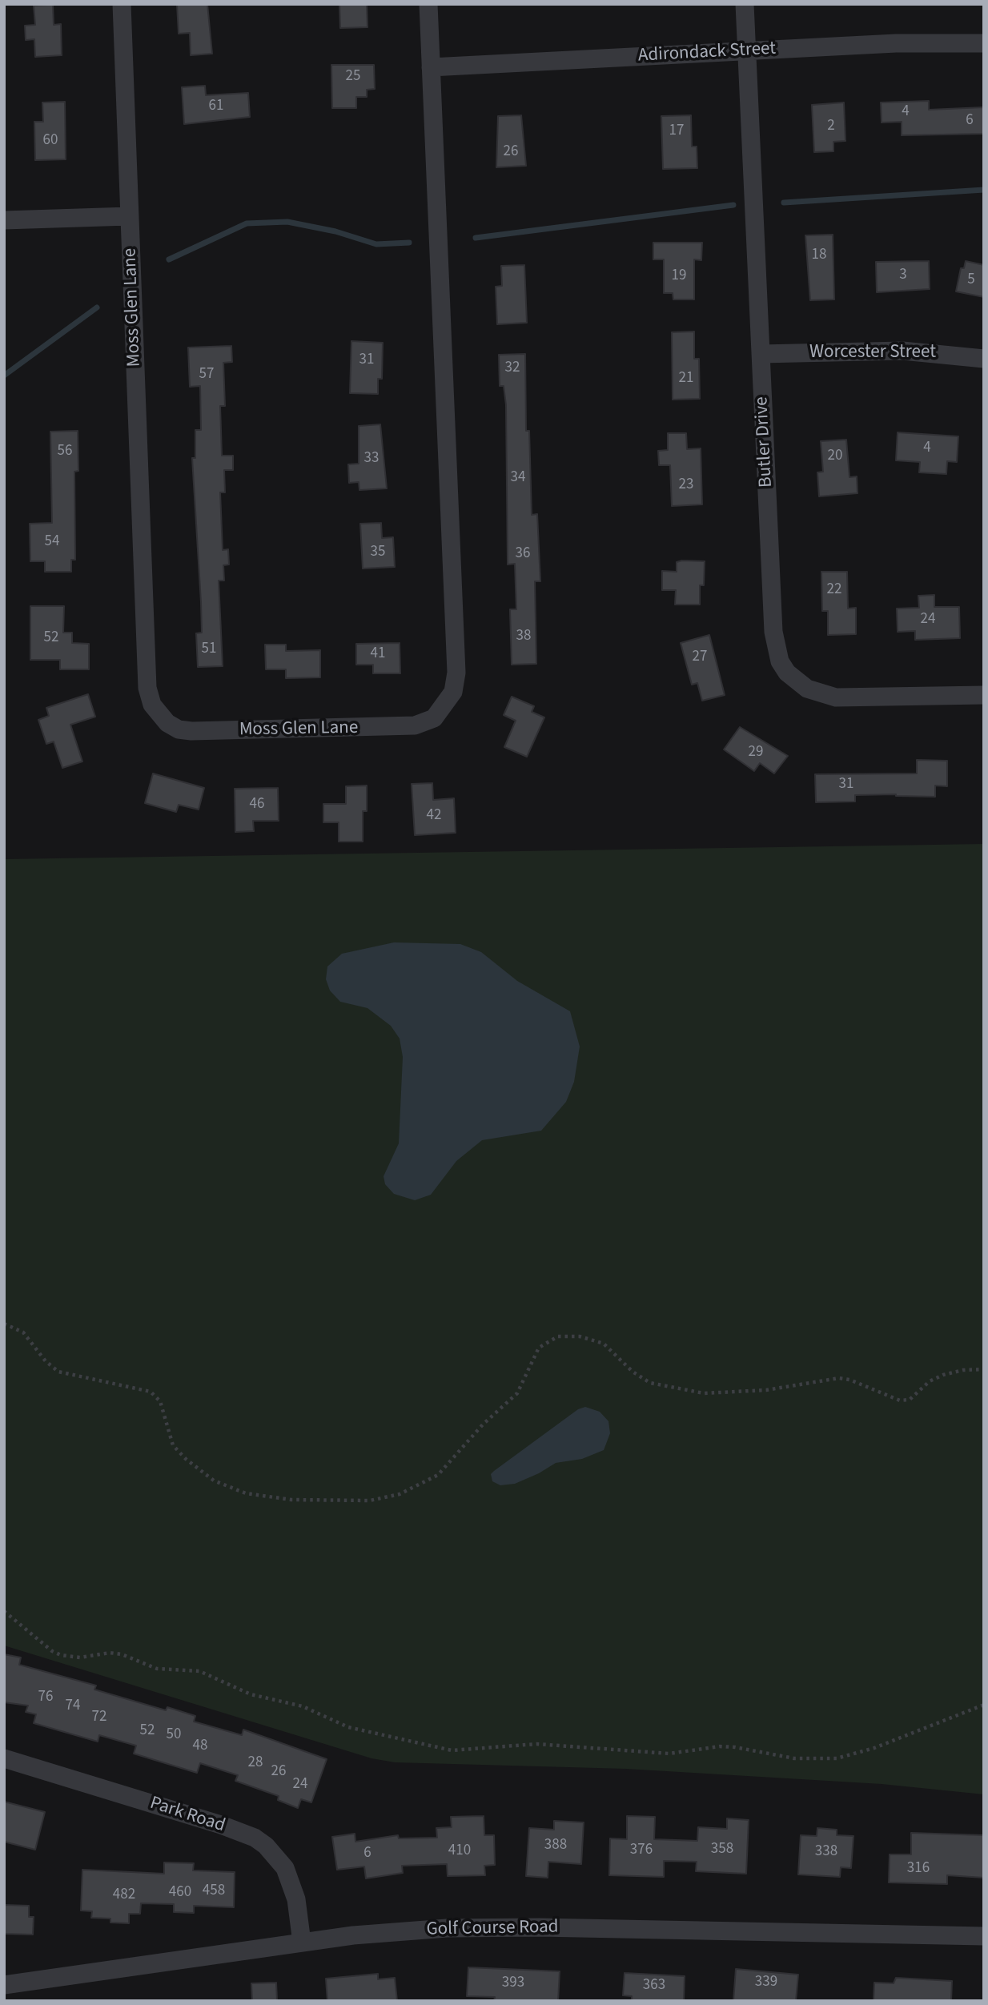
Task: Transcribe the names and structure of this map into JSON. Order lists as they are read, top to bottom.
{
  "streets": {
    "street": [
      "Adirondack Street",
      "Moss Glen Lane",
      "Worcester Street",
      "Butler Drive",
      "Park Road",
      "Golf Course Road"
    ]
  },
  "crossings": [
    ["Adirondack Street", "Moss Glen Lane"],
    ["Adirondack Street", "Butler Drive"],
    ["Worcester Street", "Butler Drive"],
    ["Park Road", "Golf Course Road"]
  ],
  "house_numbers": [
    "25",
    "61",
    "4",
    "6",
    "2",
    "17",
    "60",
    "26",
    "18",
    "3",
    "19",
    "5",
    "31",
    "32",
    "57",
    "21",
    "4",
    "56",
    "20",
    "33",
    "34",
    "23",
    "54",
    "35",
    "36",
    "22",
    "24",
    "38",
    "52",
    "51",
    "41",
    "27",
    "29",
    "31",
    "46",
    "42",
    "76",
    "74",
    "72",
    "52",
    "50",
    "48",
    "28",
    "26",
    "24",
    "388",
    "358",
    "376",
    "410",
    "338",
    "6",
    "316",
    "458",
    "460",
    "482",
    "339",
    "393",
    "363"
  ]
}
